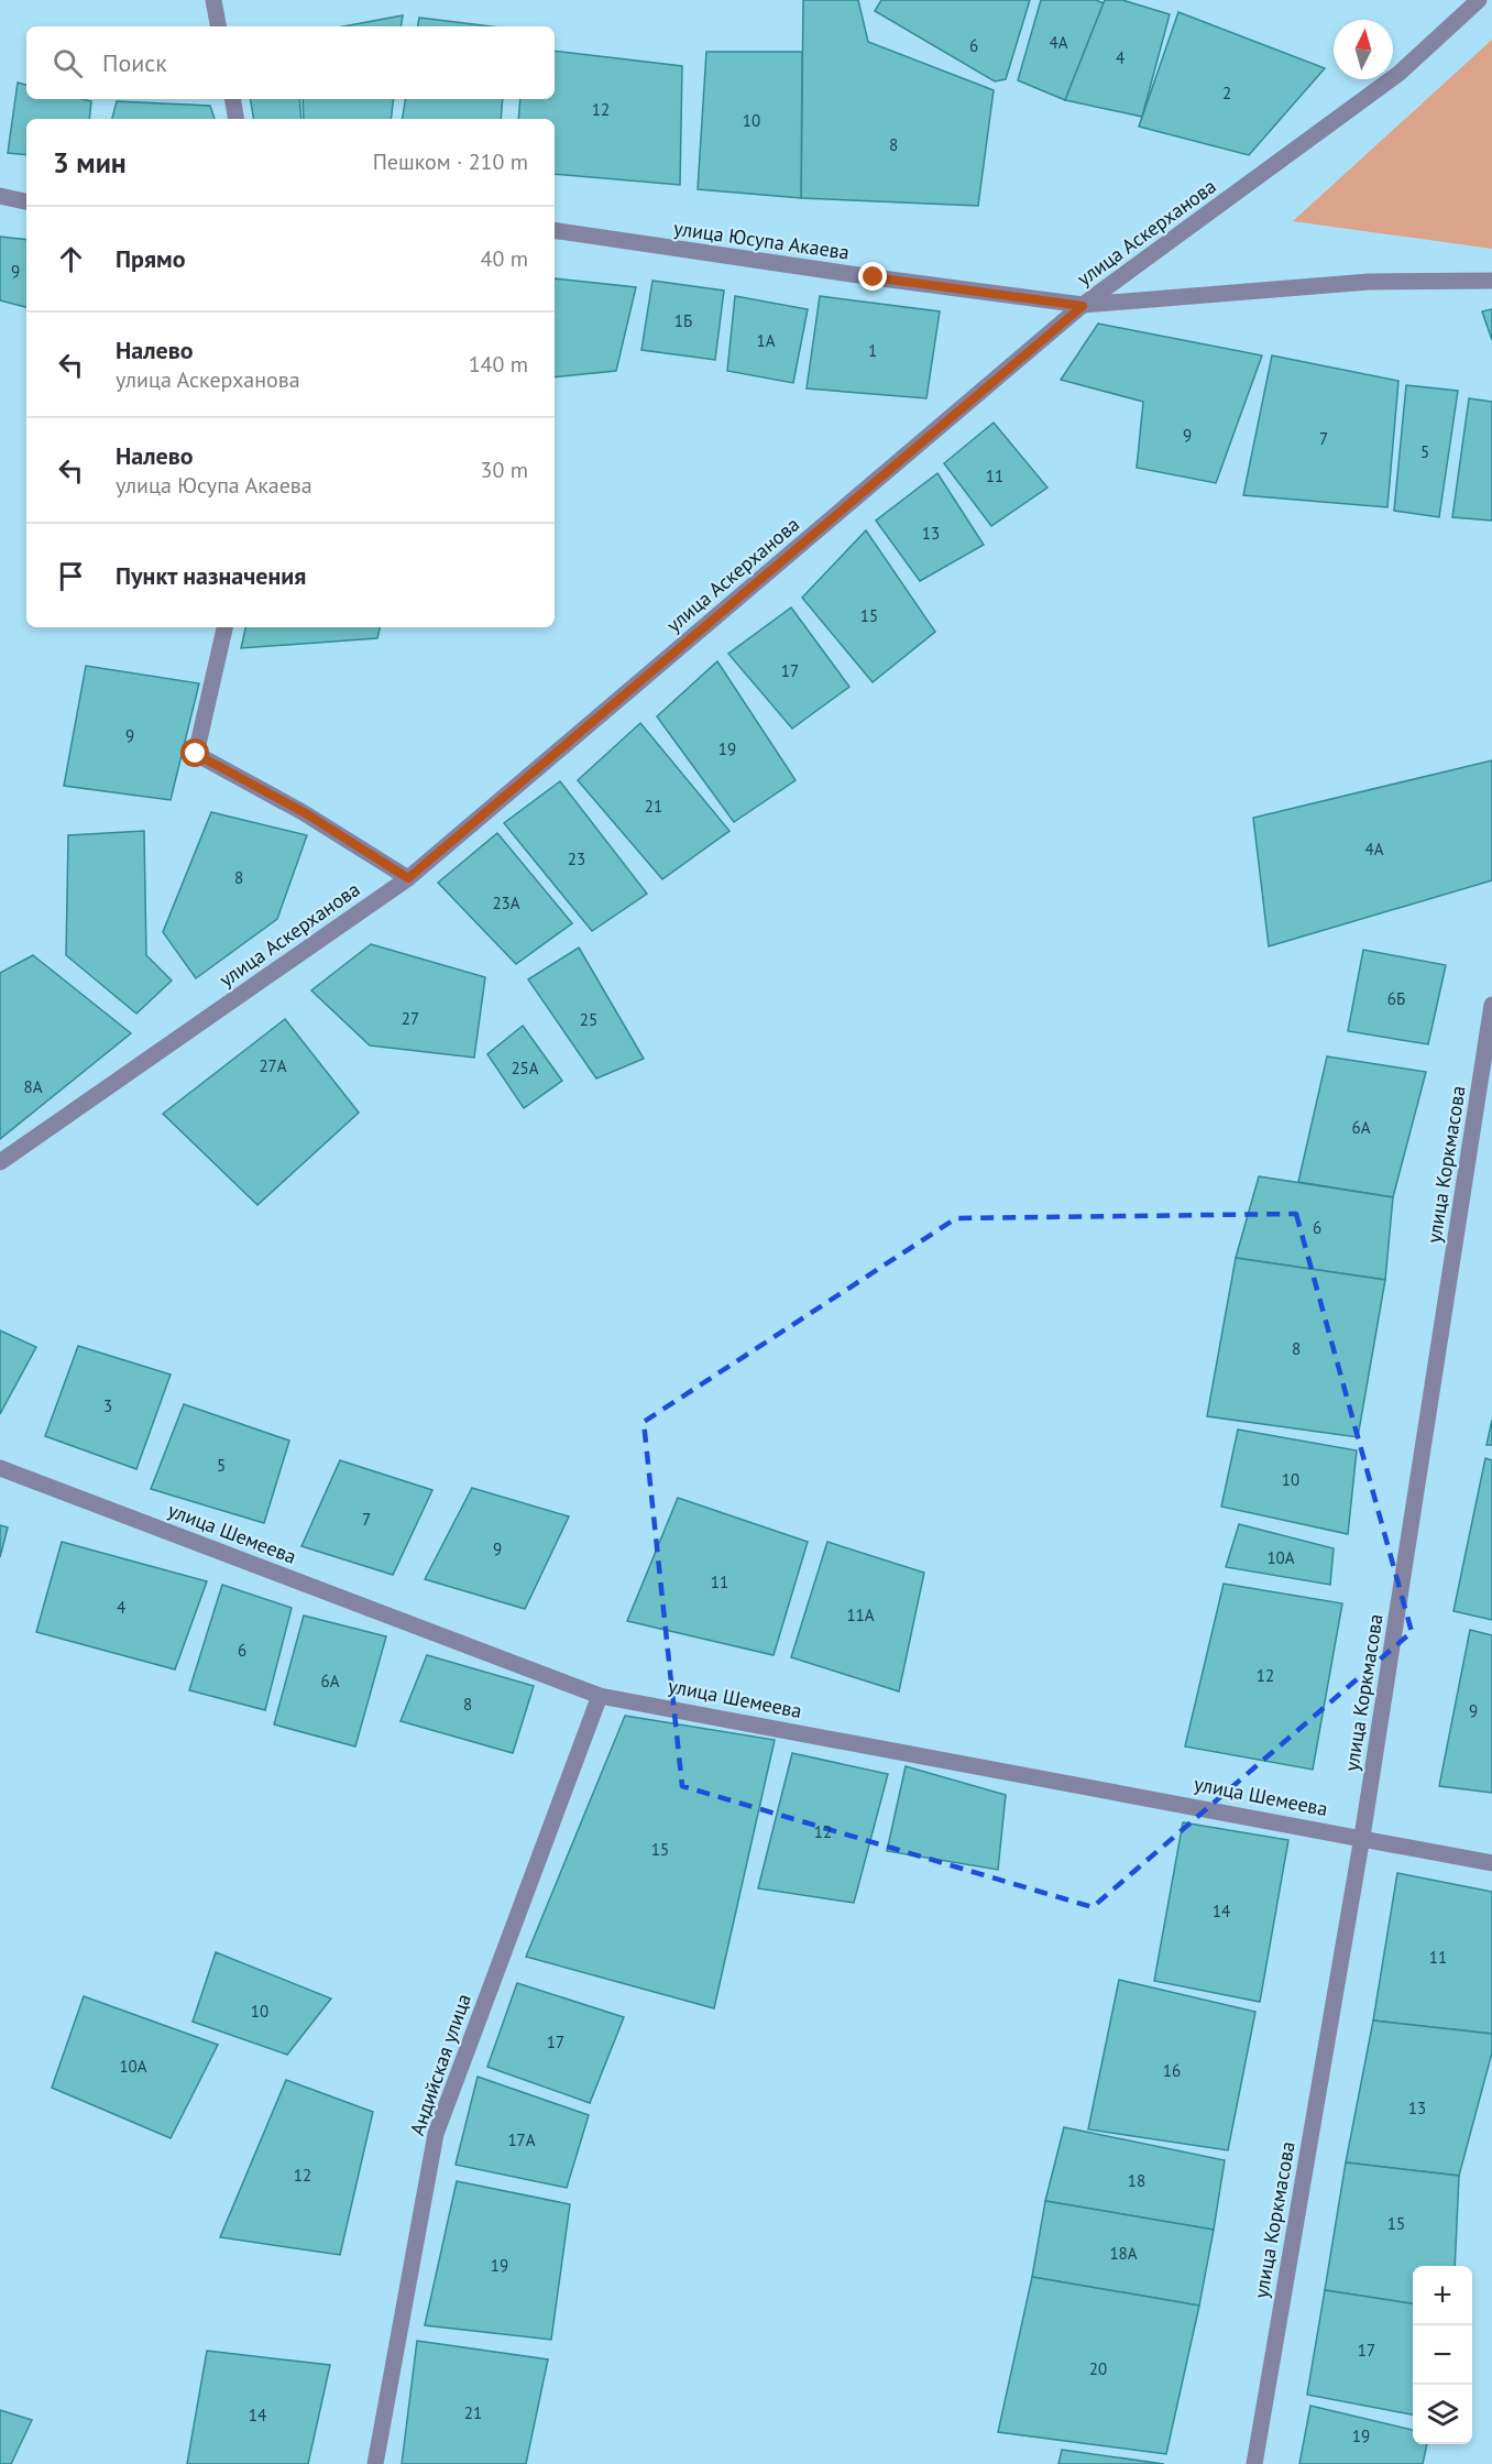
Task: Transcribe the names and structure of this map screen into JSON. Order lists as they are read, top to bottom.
{
  "streets": {
    "street": [
      "улица Аскерханова",
      "улица Юсупа Акаева",
      "улица Коркмасова",
      "улица Шемеева",
      "Андийская улица"
    ]
  },
  "crossings": [
    ["улица Аскерханова", "улица Юсупа Акаева"],
    ["улица Коркмасова", "улица Шемеева"],
    ["улица Шемеева", "Андийская улица"]
  ],
  "house_numbers": [
    "4А",
    "6",
    "4",
    "2",
    "12",
    "10",
    "8",
    "9",
    "1Б",
    "1А",
    "1",
    "9",
    "7",
    "5",
    "11",
    "13",
    "15",
    "17",
    "9",
    "19",
    "21",
    "4А",
    "23",
    "8",
    "23А",
    "6Б",
    "27",
    "25",
    "27А",
    "25А",
    "8А",
    "6А",
    "6",
    "8",
    "3",
    "5",
    "10",
    "7",
    "9",
    "10А",
    "11",
    "4",
    "11А",
    "6",
    "12",
    "6А",
    "8",
    "9",
    "12",
    "15",
    "14",
    "11",
    "10",
    "17",
    "10А",
    "16",
    "13",
    "17А",
    "12",
    "18",
    "15",
    "18А",
    "19",
    "17",
    "20",
    "21",
    "14",
    "19"
  ],
  "north": "top",
  "page": {
    "search": "Поиск",
    "heading": ["3 мин", "Пешком · 210 m"],
    "list": [
      ["Прямо", "40 m"],
      ["Налево", "улица Аскерханова", "140 m"],
      ["Налево", "улица Юсупа Акаева", "30 m"],
      "Пункт назначения"
    ],
    "map_buttons": ["+", "−"]
  }
}
